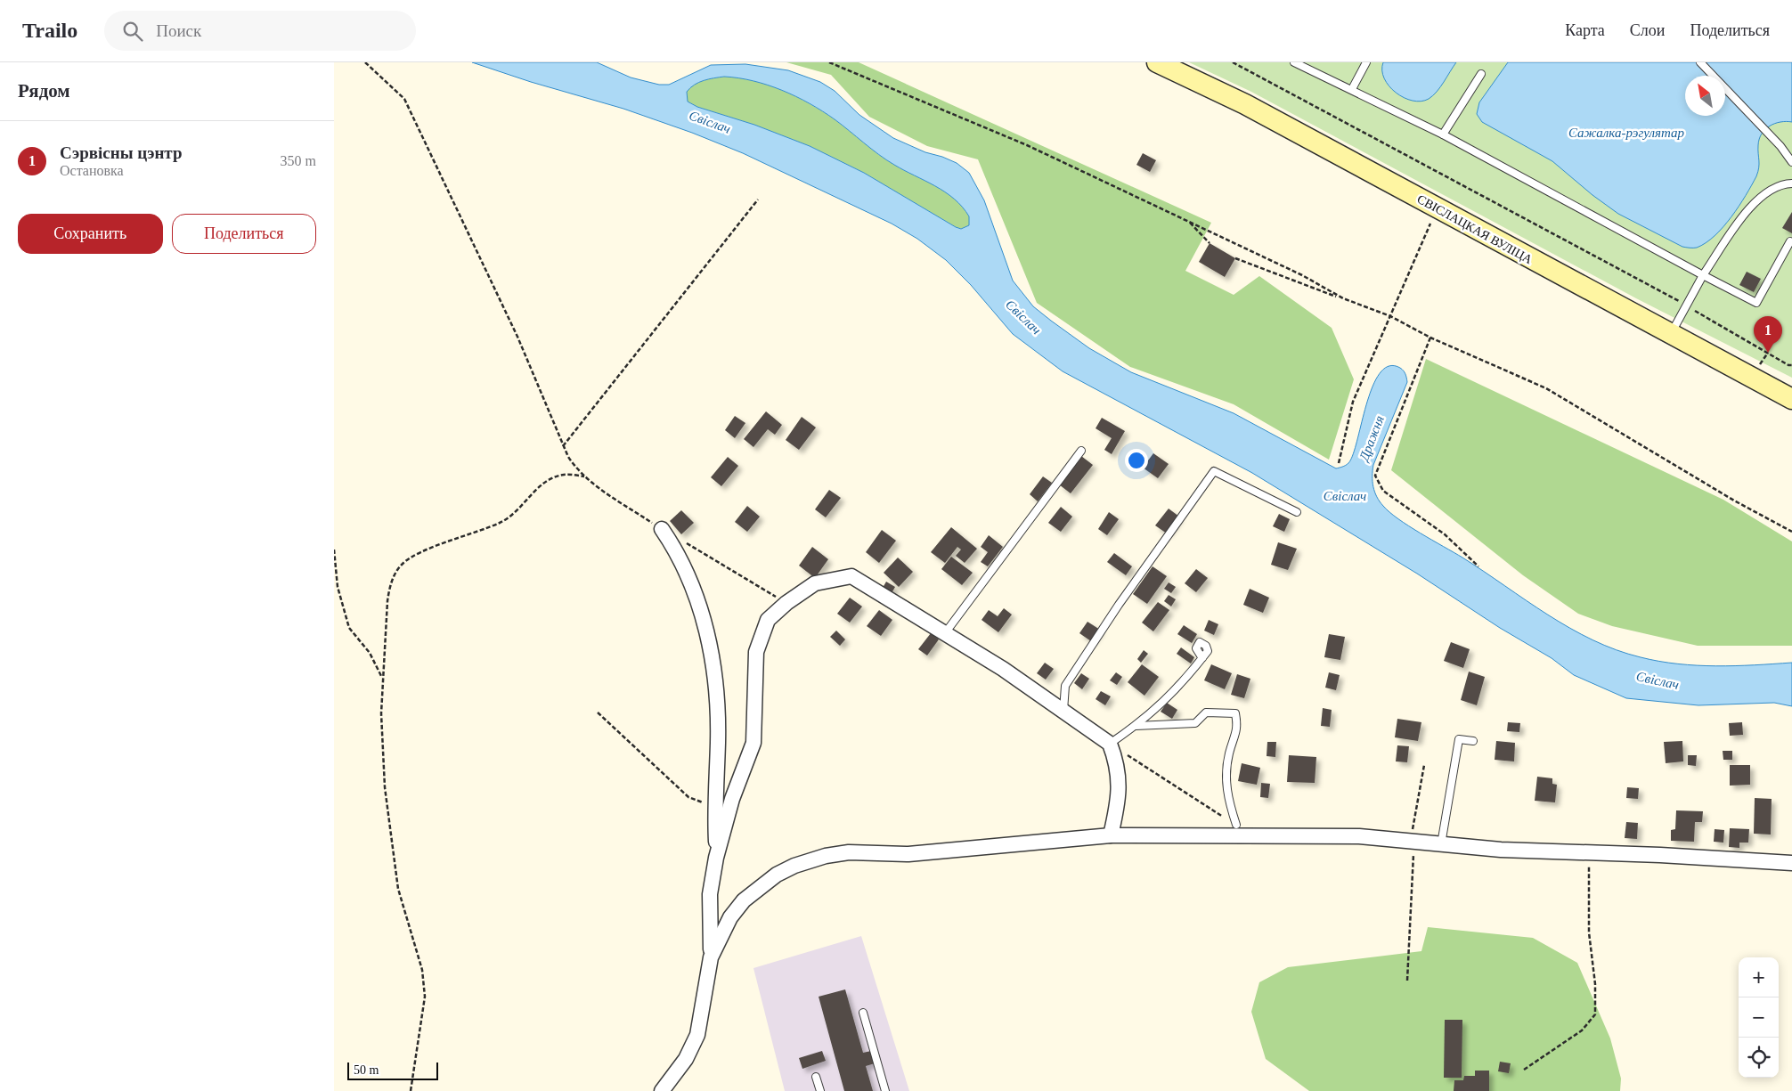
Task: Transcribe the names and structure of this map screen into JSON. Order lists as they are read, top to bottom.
{
  "streets": {
    "main road": ["СВІСЛАЦКАЯ ВУЛІЦА"]
  },
  "water": ["Свіслач", "Сажалка-рэгулятар", "Дражня"],
  "scale_bar": "50 m",
  "north": "top left",
  "page": {
    "header": "Trailo",
    "search": "Поиск",
    "nav": ["Карта", "Слои", "Поделиться"],
    "heading": "Рядом",
    "list": [
      {
        "mark": "1",
        "name": "Сэрвісны цэнтр",
        "note": "Остановка",
        "value": "350 m"
      }
    ],
    "buttons": ["Сохранить", "Поделиться"],
    "pins": "1",
    "map_buttons": ["+", "−"],
    "scale": "50 m"
  }
}
